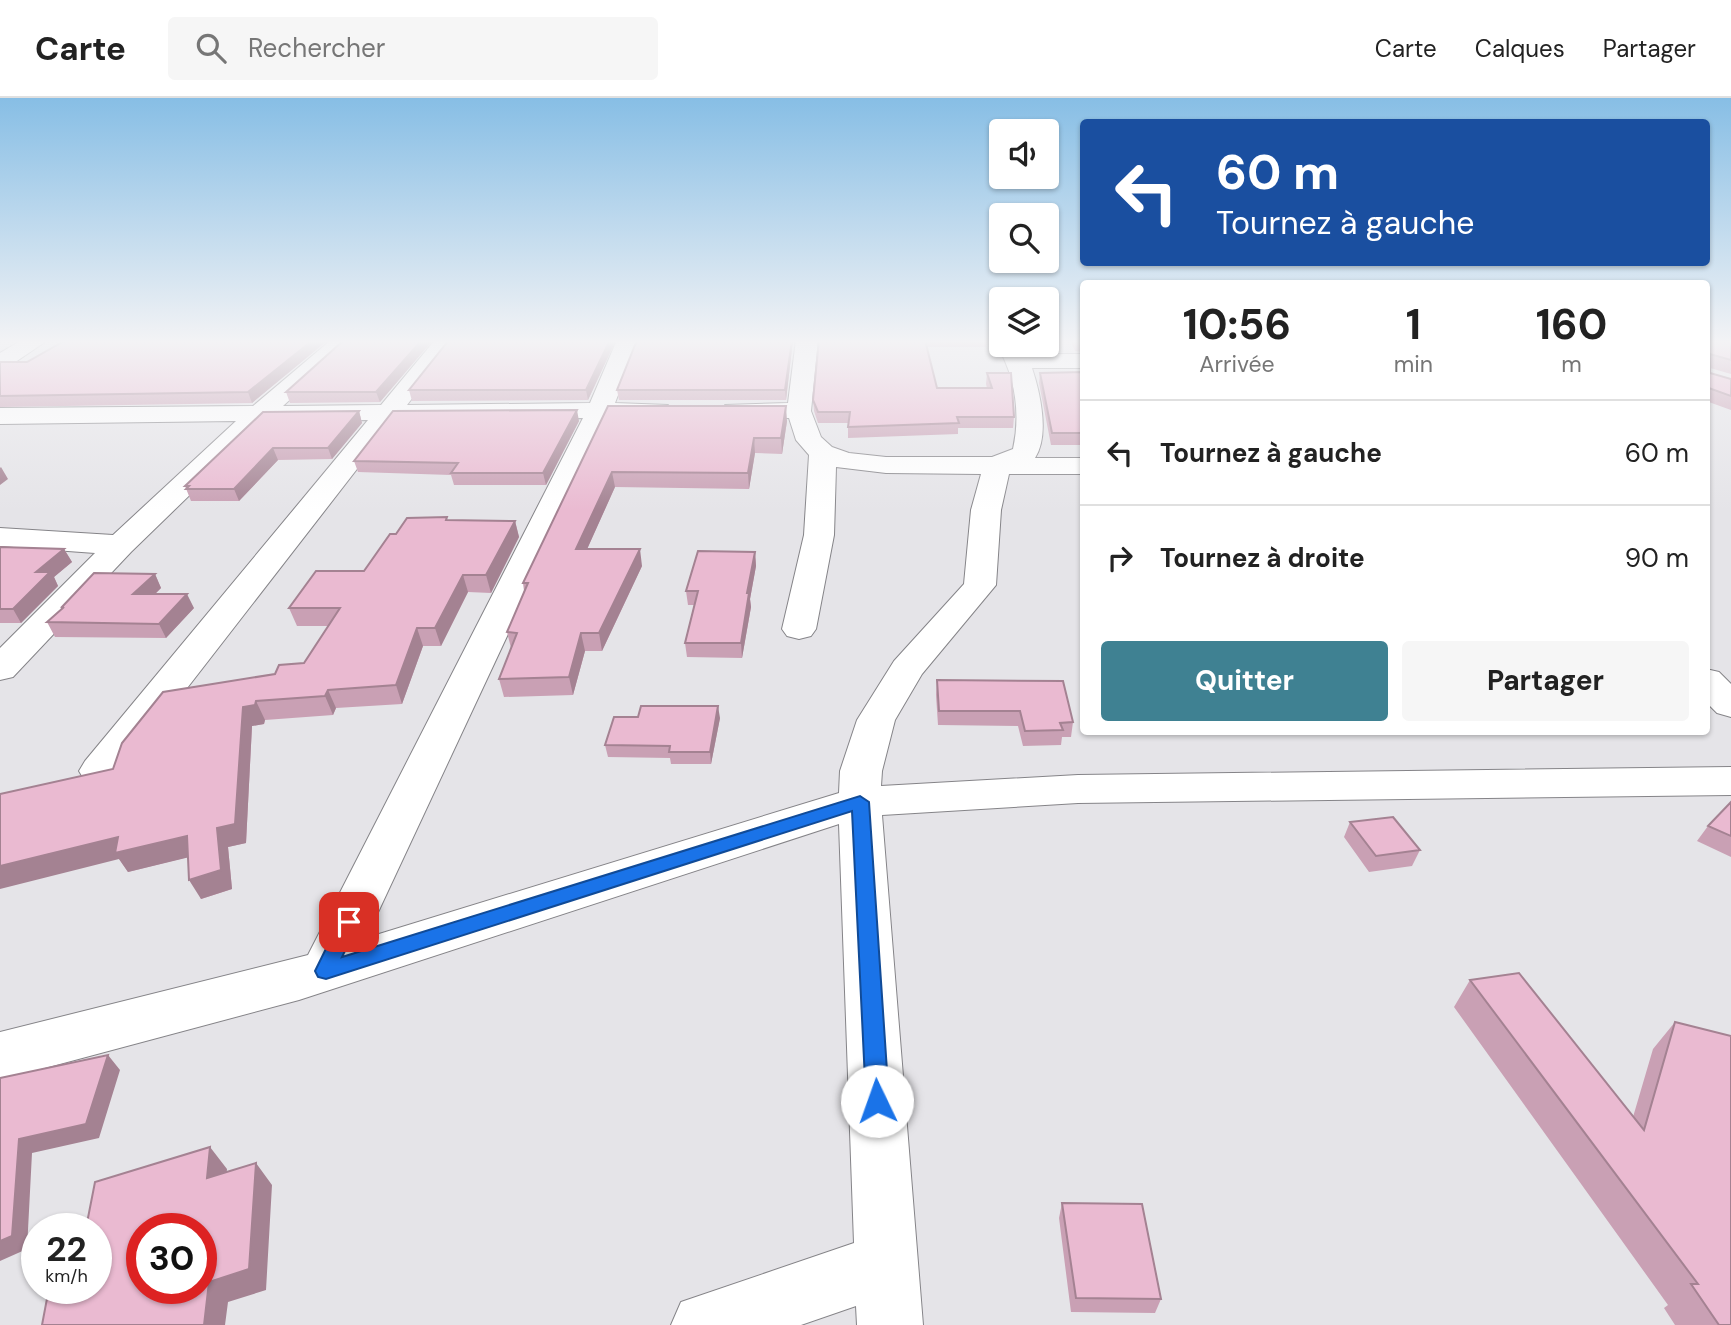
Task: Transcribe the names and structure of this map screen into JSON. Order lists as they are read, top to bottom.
{
  "page": {
    "header": "Carte",
    "search": "Rechercher",
    "nav": ["Carte", "Calques", "Partager"],
    "turn": ["60 m", "Tournez à gauche"],
    "eta": [
      "10:56",
      "Arrivée",
      "1",
      "min",
      "160",
      "m"
    ],
    "list": [
      {
        "name": "Tournez à gauche",
        "value": "60 m"
      },
      {
        "name": "Tournez à droite",
        "value": "90 m"
      }
    ],
    "buttons": ["Quitter", "Partager"],
    "speed": "22 km/h",
    "limit": "30"
  }
}
